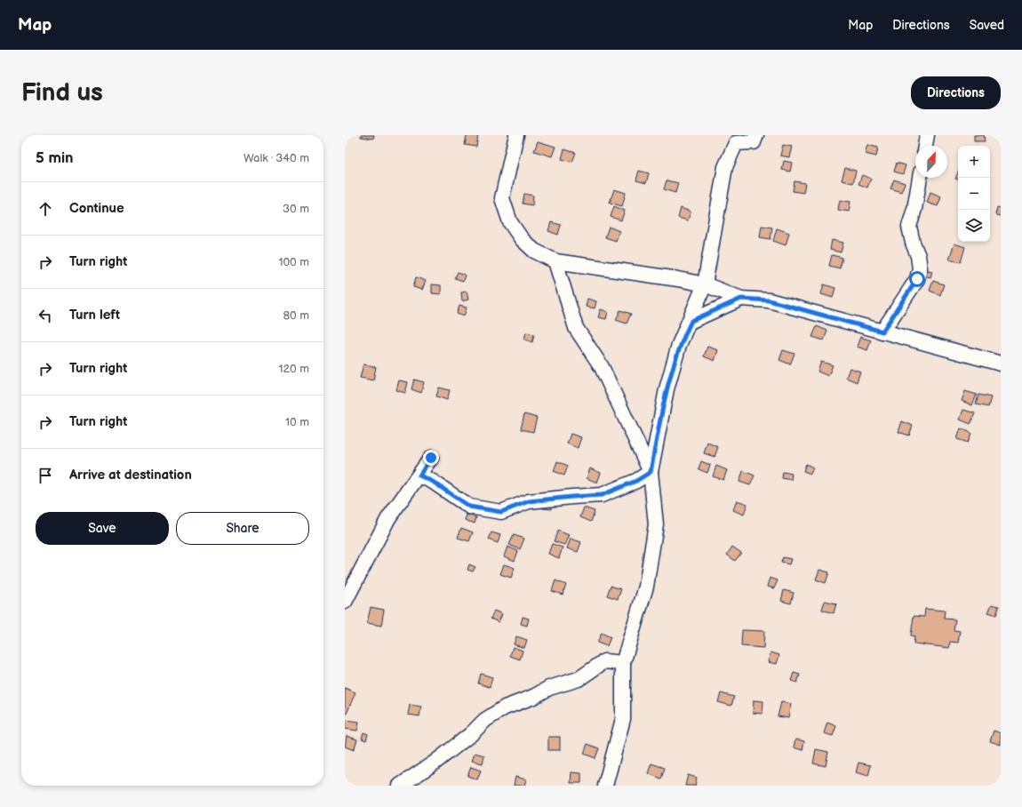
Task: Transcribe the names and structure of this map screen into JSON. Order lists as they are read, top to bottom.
{
  "north": "top",
  "page": {
    "header": "Map",
    "nav": ["Map", "Directions", "Saved"],
    "buttons": [
      "Directions",
      ["Save", "Share"]
    ],
    "title": "Find us",
    "heading": ["5 min", "Walk · 340 m"],
    "map_buttons": ["+", "−"],
    "list": [
      ["Continue", "30 m"],
      ["Turn right", "100 m"],
      ["Turn left", "80 m"],
      ["Turn right", "120 m"],
      ["Turn right", "10 m"],
      "Arrive at destination"
    ]
  }
}
